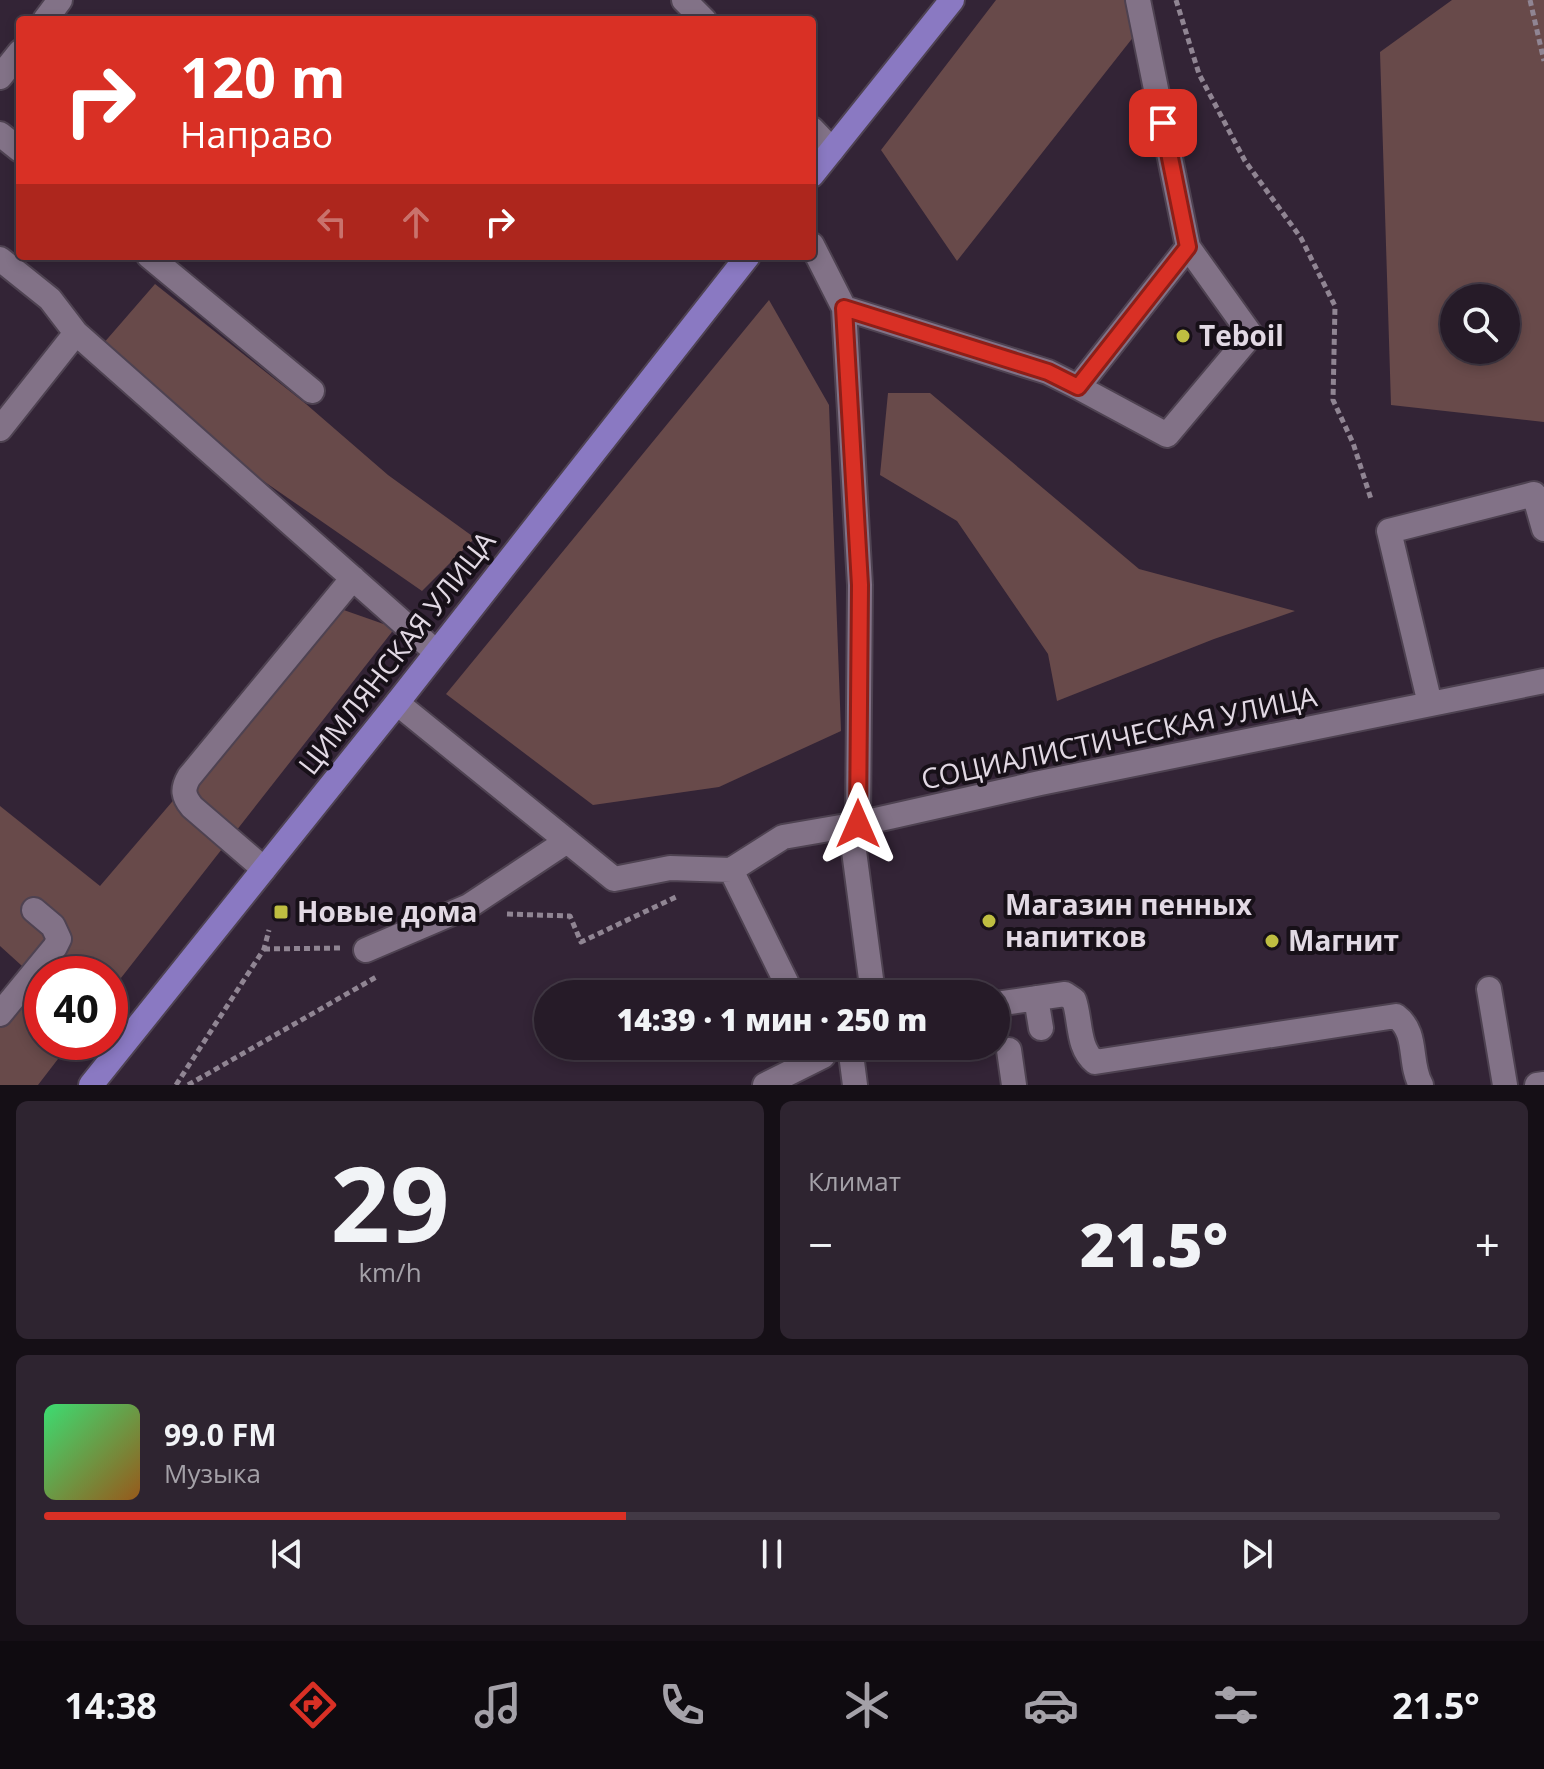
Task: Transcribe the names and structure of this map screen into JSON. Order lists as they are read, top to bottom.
{
  "streets": {
    "main road": ["ЦИМЛЯНСКАЯ УЛИЦА"],
    "street": ["СОЦИАЛИСТИЧЕСКАЯ УЛИЦА"]
  },
  "places": {
    "other": ["Teboil", "Магазин пенных напитков", "Магнит"],
    "transit": ["Новые дома"]
  },
  "page": {
    "turn": ["120 m", "Направо"],
    "limit": "40",
    "trip": "14:39 · 1 мин · 250 m",
    "tile": [
      ["29", "km/h"],
      "Климат"
    ],
    "heat": ["−", "21.5°", "+"],
    "song": ["99.0 FM", "Музыка"],
    "tabs": ["14:38", "21.5°"]
  }
}
